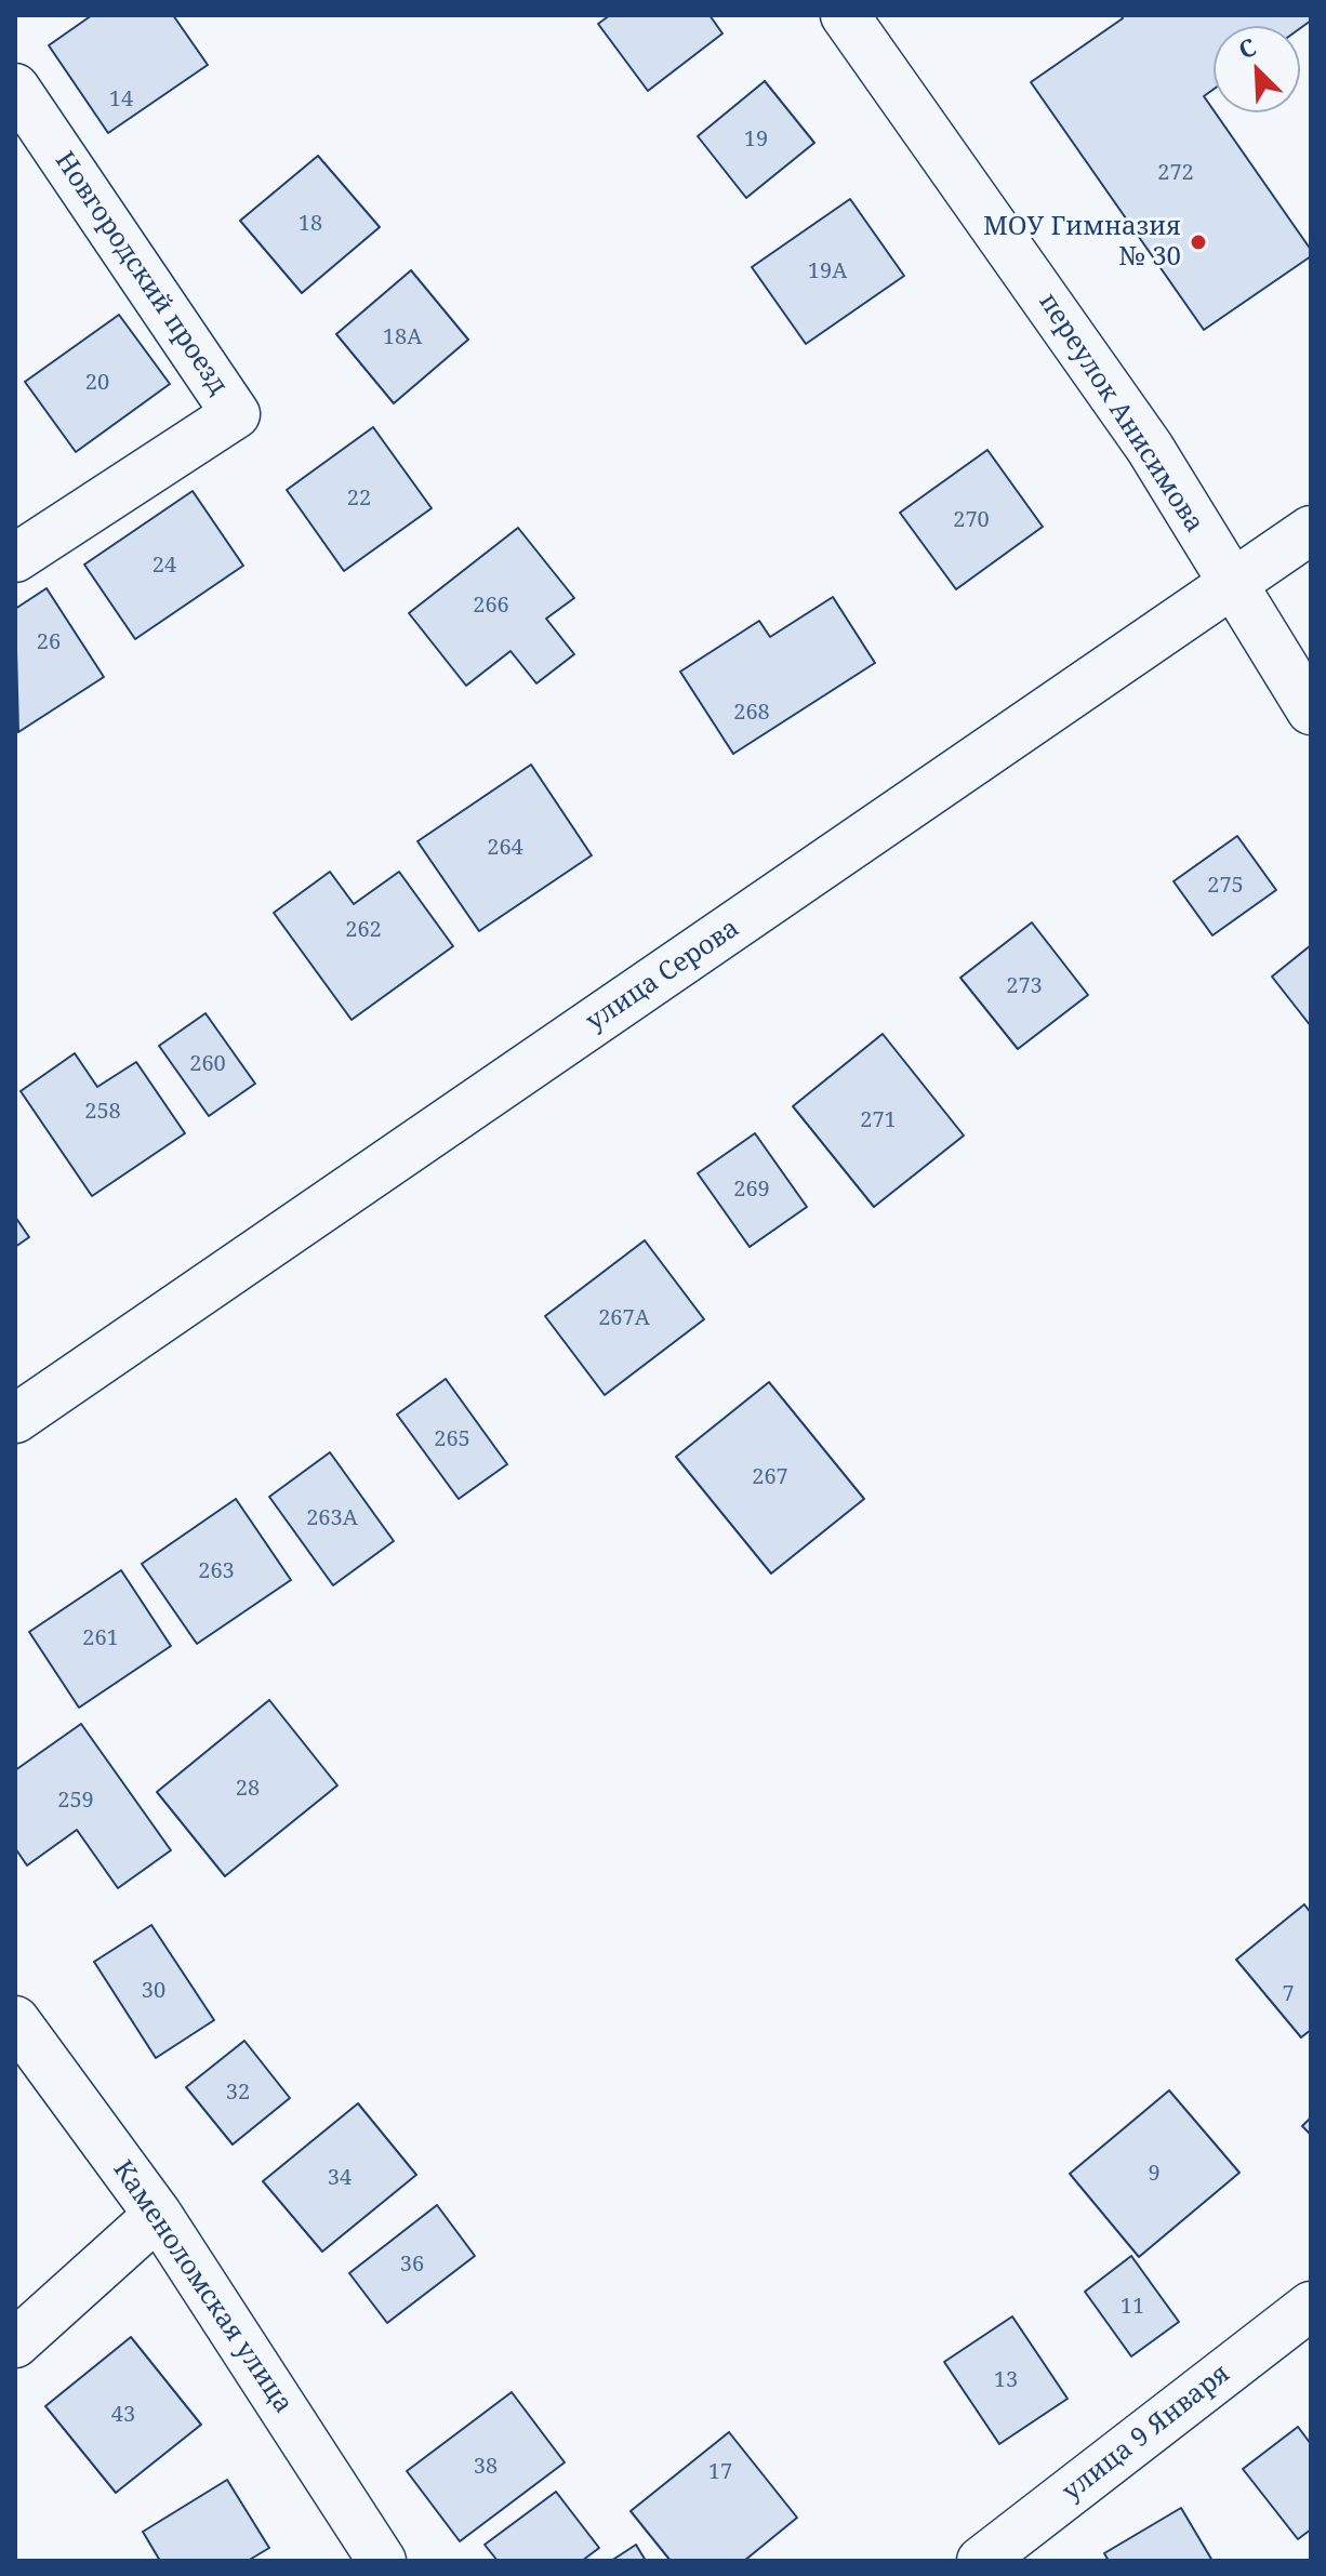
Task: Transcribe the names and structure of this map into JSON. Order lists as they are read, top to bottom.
{
  "streets": {
    "street": [
      "Новгородский проезд",
      "переулок Анисимова",
      "улица Серова",
      "Каменоломская улица",
      "улица 9 Января"
    ]
  },
  "crossings": [
    ["переулок Анисимова", "улица Серова"]
  ],
  "places": ["МОУ Гимназия № 30"],
  "house_numbers": [
    "14",
    "19",
    "272",
    "18",
    "19А",
    "18А",
    "20",
    "22",
    "270",
    "24",
    "266",
    "26",
    "268",
    "264",
    "275",
    "262",
    "273",
    "260",
    "258",
    "271",
    "269",
    "267А",
    "265",
    "267",
    "263А",
    "263",
    "261",
    "28",
    "259",
    "30",
    "7",
    "32",
    "9",
    "34",
    "36",
    "11",
    "13",
    "43",
    "38",
    "17"
  ],
  "north": "top left"
}
